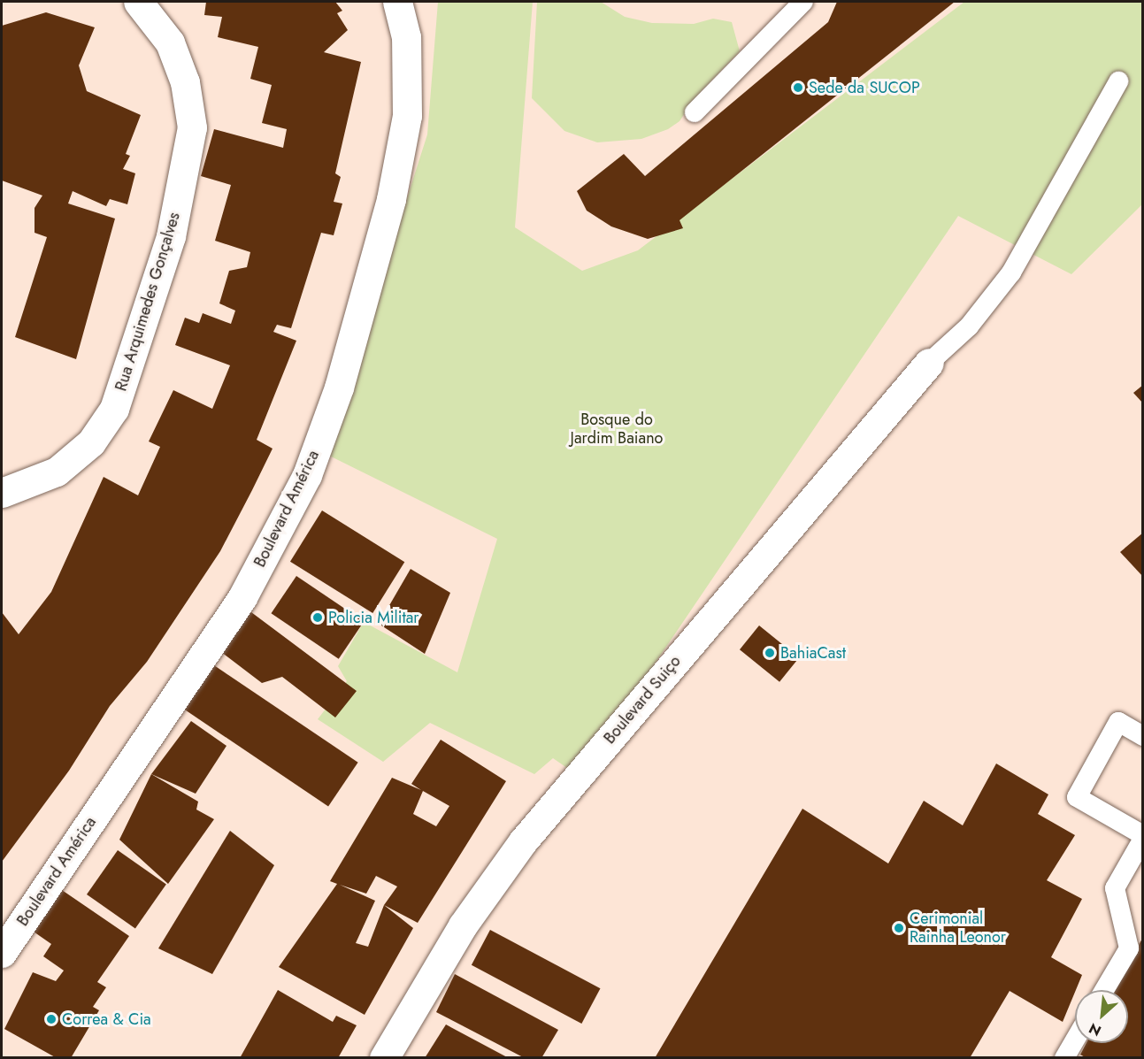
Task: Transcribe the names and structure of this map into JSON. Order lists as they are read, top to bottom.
{
  "streets": {
    "street": ["Rua Arquimedes Gonçalves", "Boulevard América", "Boulevard Suiço"]
  },
  "parks": ["Bosque do Jardim Baiano"],
  "places": [
    "Sede da SUCOP",
    "Policia Militar",
    "BahiaCast",
    "Cerimonial Rainha Leonor",
    "Correa & Cia"
  ],
  "north": "bottom left"
}
